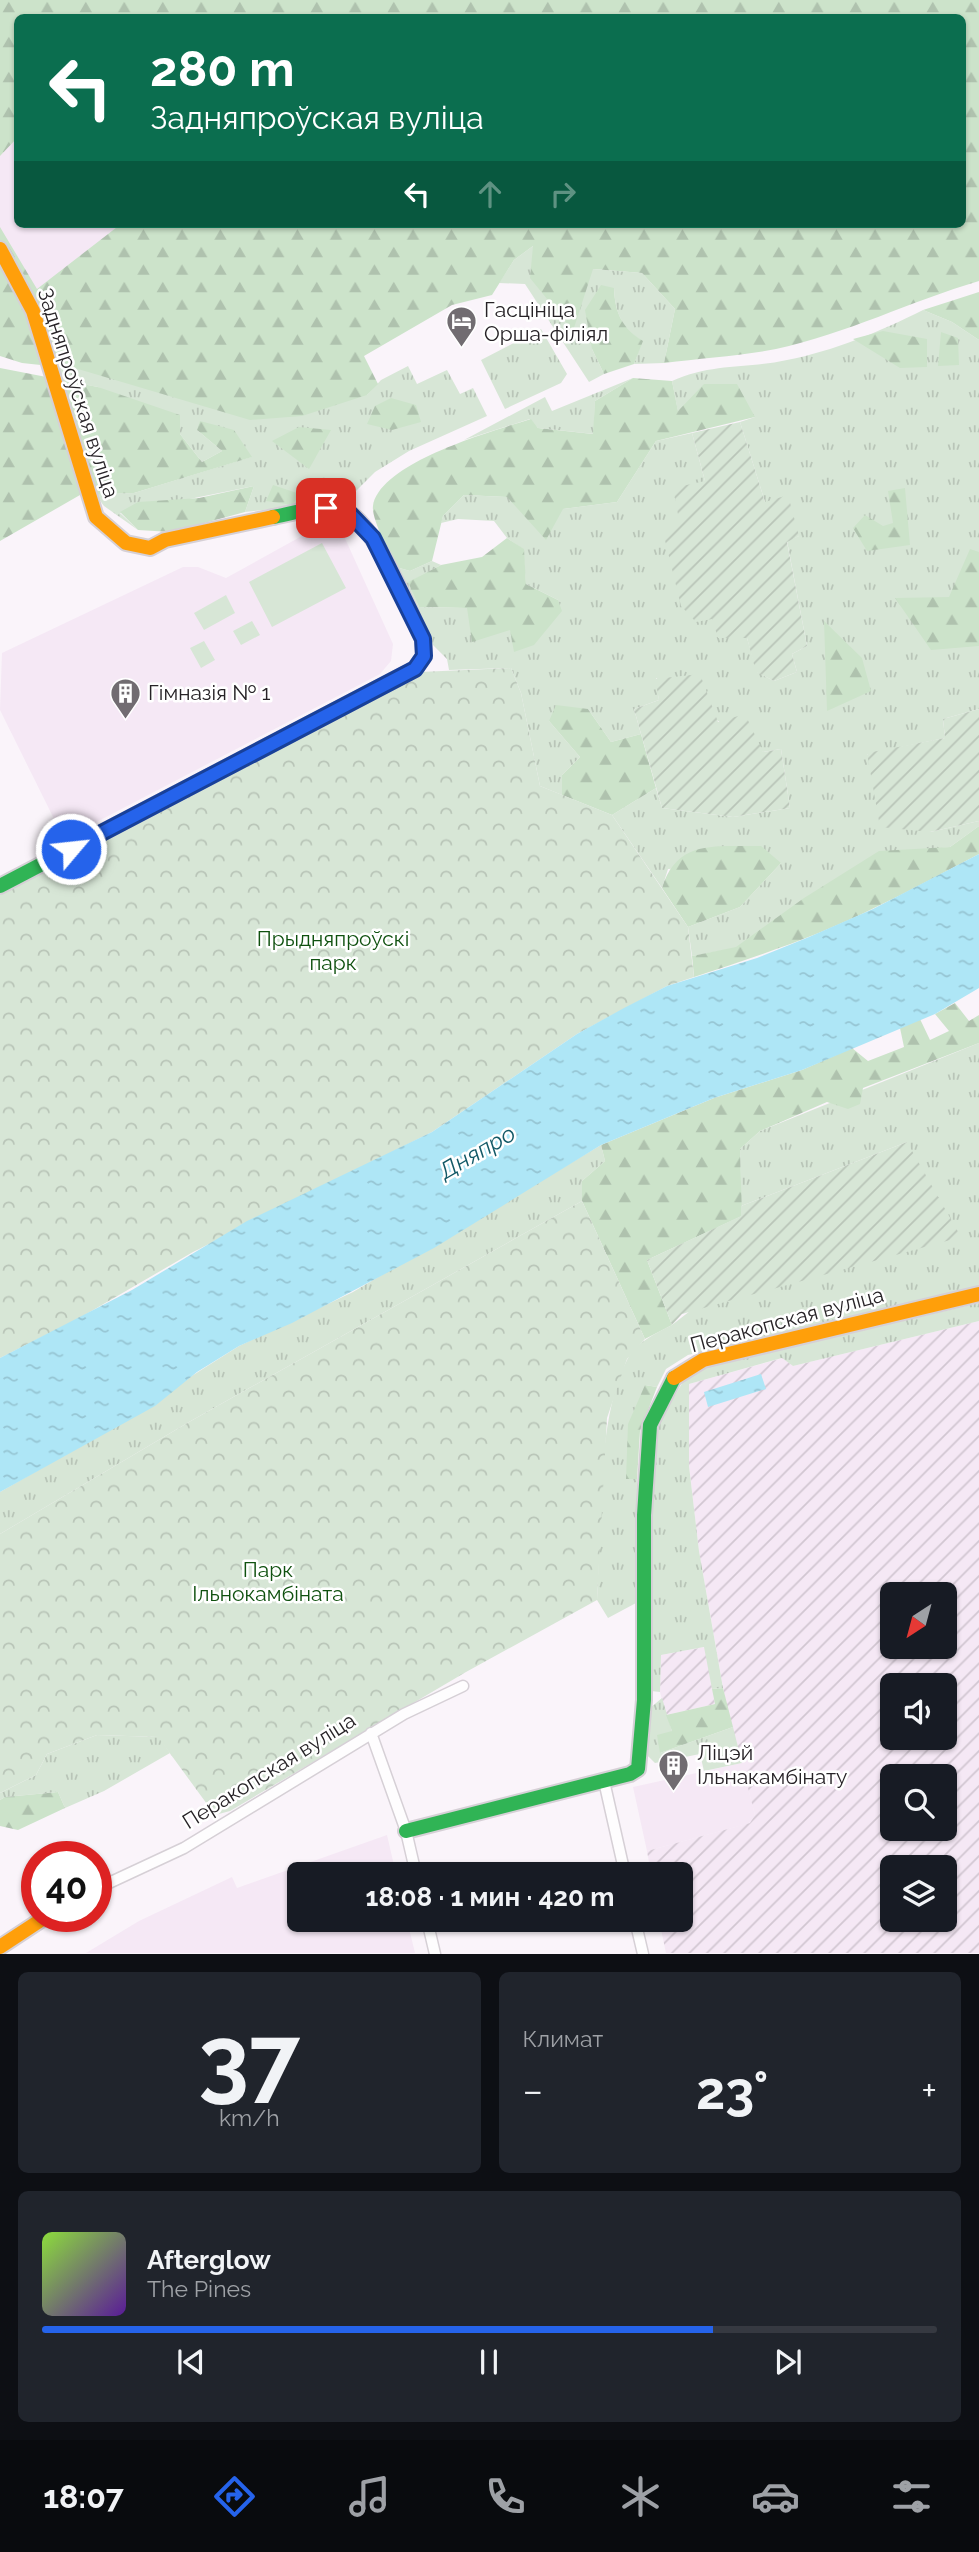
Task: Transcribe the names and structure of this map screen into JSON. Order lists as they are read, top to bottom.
{
  "streets": {
    "street": ["Задняпроўская вуліца", "Перакопская вуліца"]
  },
  "water": ["Дняпро"],
  "parks": ["Прыдняпроўскі парк", "Парк Ільнокамбіната"],
  "places": {
    "hotel": ["Гасцініца Орша-філіял"],
    "building": ["Гімназія № 1", "Ліцэй Ільнакамбінату"]
  },
  "north": "bottom left",
  "page": {
    "turn": ["280 m", "Задняпроўская вуліца"],
    "limit": "40",
    "trip": "18:08 · 1 мин · 420 m",
    "tile": [
      ["37", "km/h"],
      "Климат"
    ],
    "heat": ["−", "23°", "+"],
    "song": ["Afterglow", "The Pines"],
    "tabs": "18:07"
  }
}
